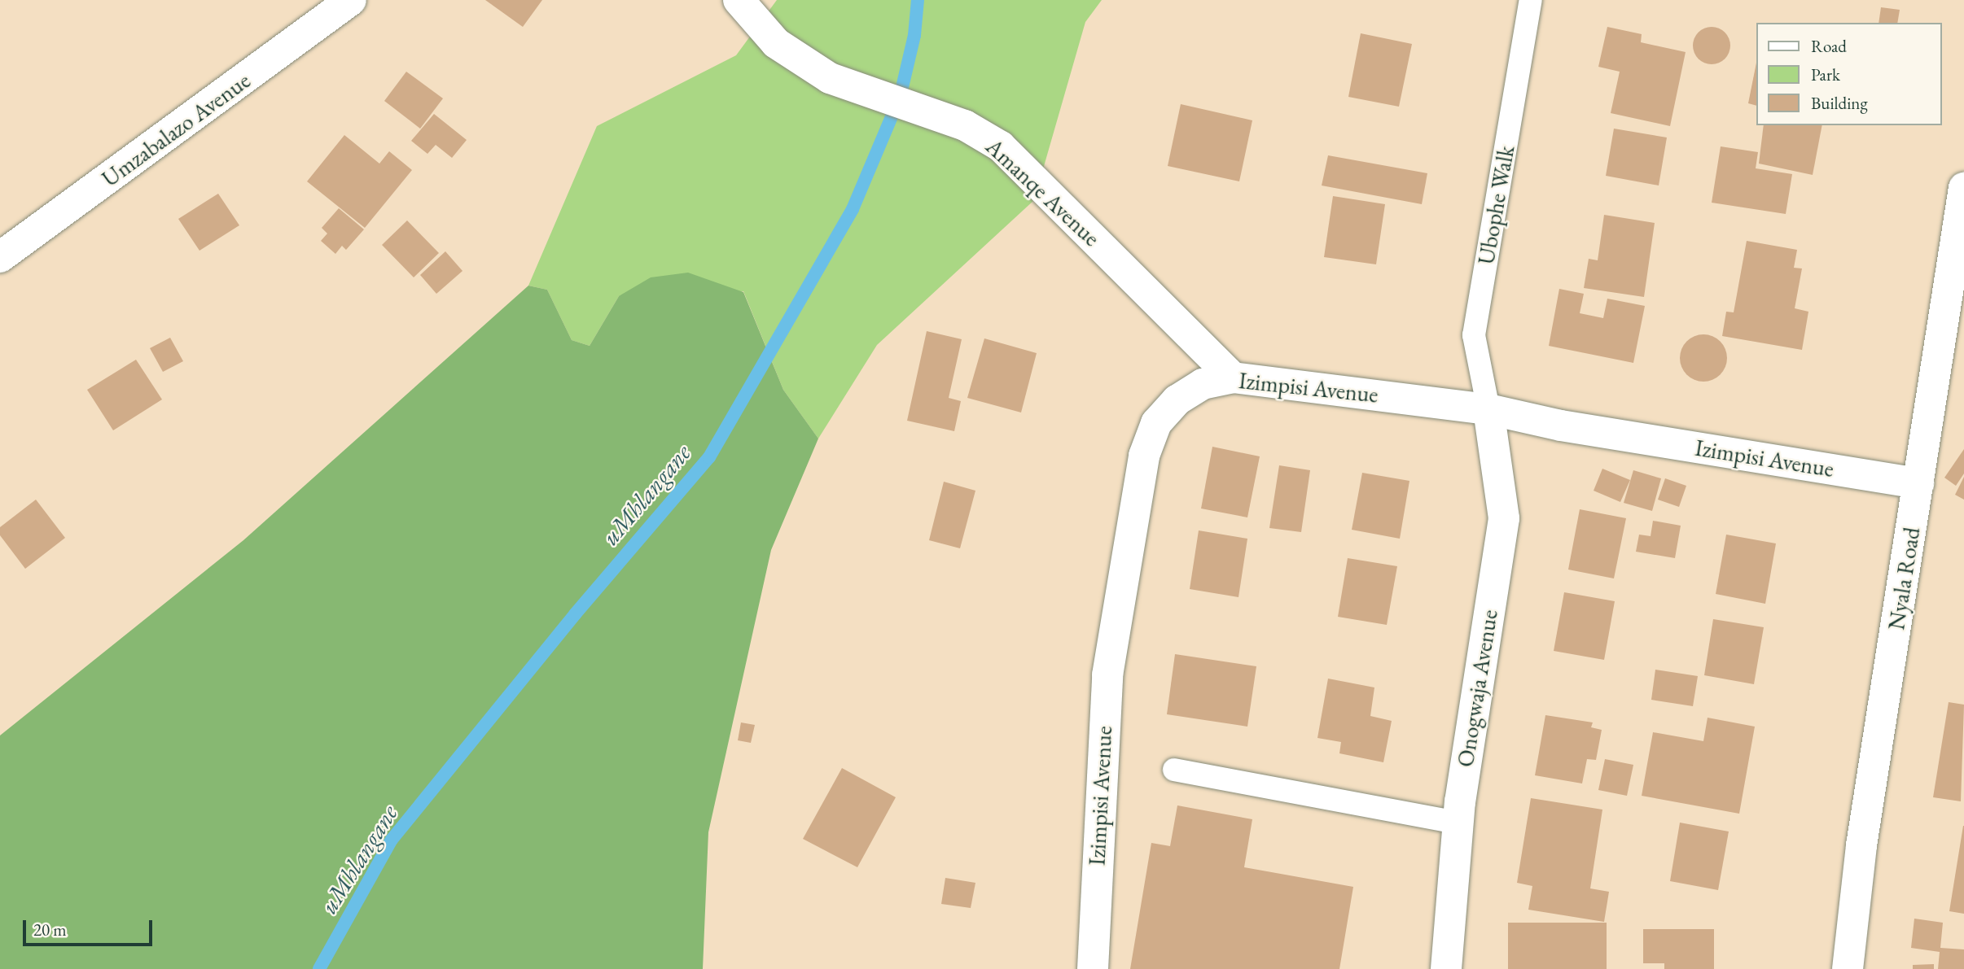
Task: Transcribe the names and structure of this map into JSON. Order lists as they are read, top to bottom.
{
  "streets": {
    "street": [
      "Umzabalazo Avenue",
      "Amanqe Avenue",
      "Izimpisi Avenue",
      "Nyala Road",
      "Onogwaja Avenue"
    ],
    "lane": ["Ubophe Walk"]
  },
  "crossings": [
    ["Amanqe Avenue", "Izimpisi Avenue"],
    ["Ubophe Walk", "Izimpisi Avenue"],
    ["Ubophe Walk", "Onogwaja Avenue"],
    ["Izimpisi Avenue", "Nyala Road"],
    ["Izimpisi Avenue", "Onogwaja Avenue"]
  ],
  "water": ["uMhlangane"],
  "legend": ["Road", "Park", "Building"],
  "scale_bar": "20 m"
}
